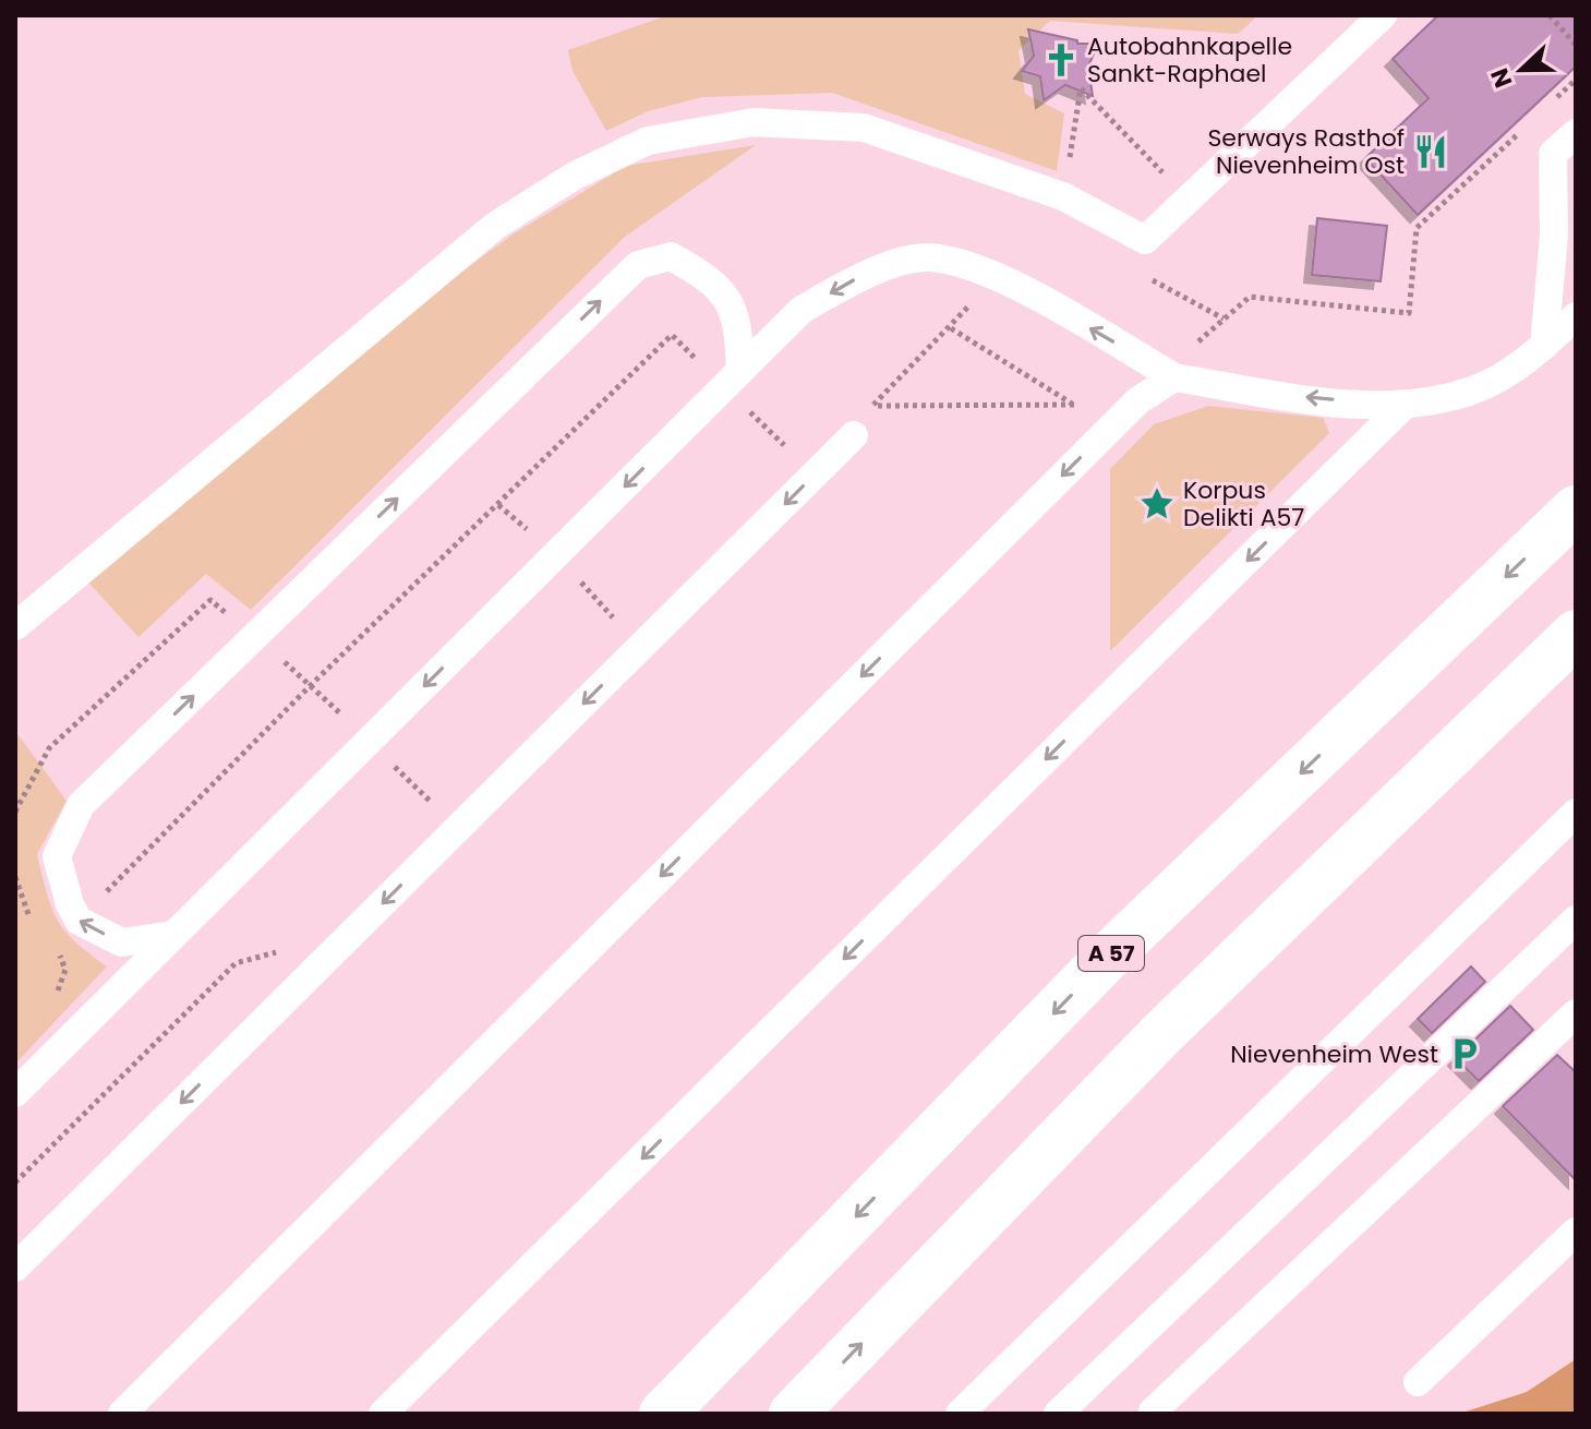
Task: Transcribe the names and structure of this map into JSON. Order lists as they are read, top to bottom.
{
  "streets": {
    "highway": ["A 57"]
  },
  "places": {
    "church": ["Autobahnkapelle Sankt-Raphael"],
    "restaurant": ["Serways Rasthof Nievenheim Ost"],
    "place": ["Korpus Delikti A57"],
    "parking": ["Nievenheim West"]
  },
  "north": "left"
}
